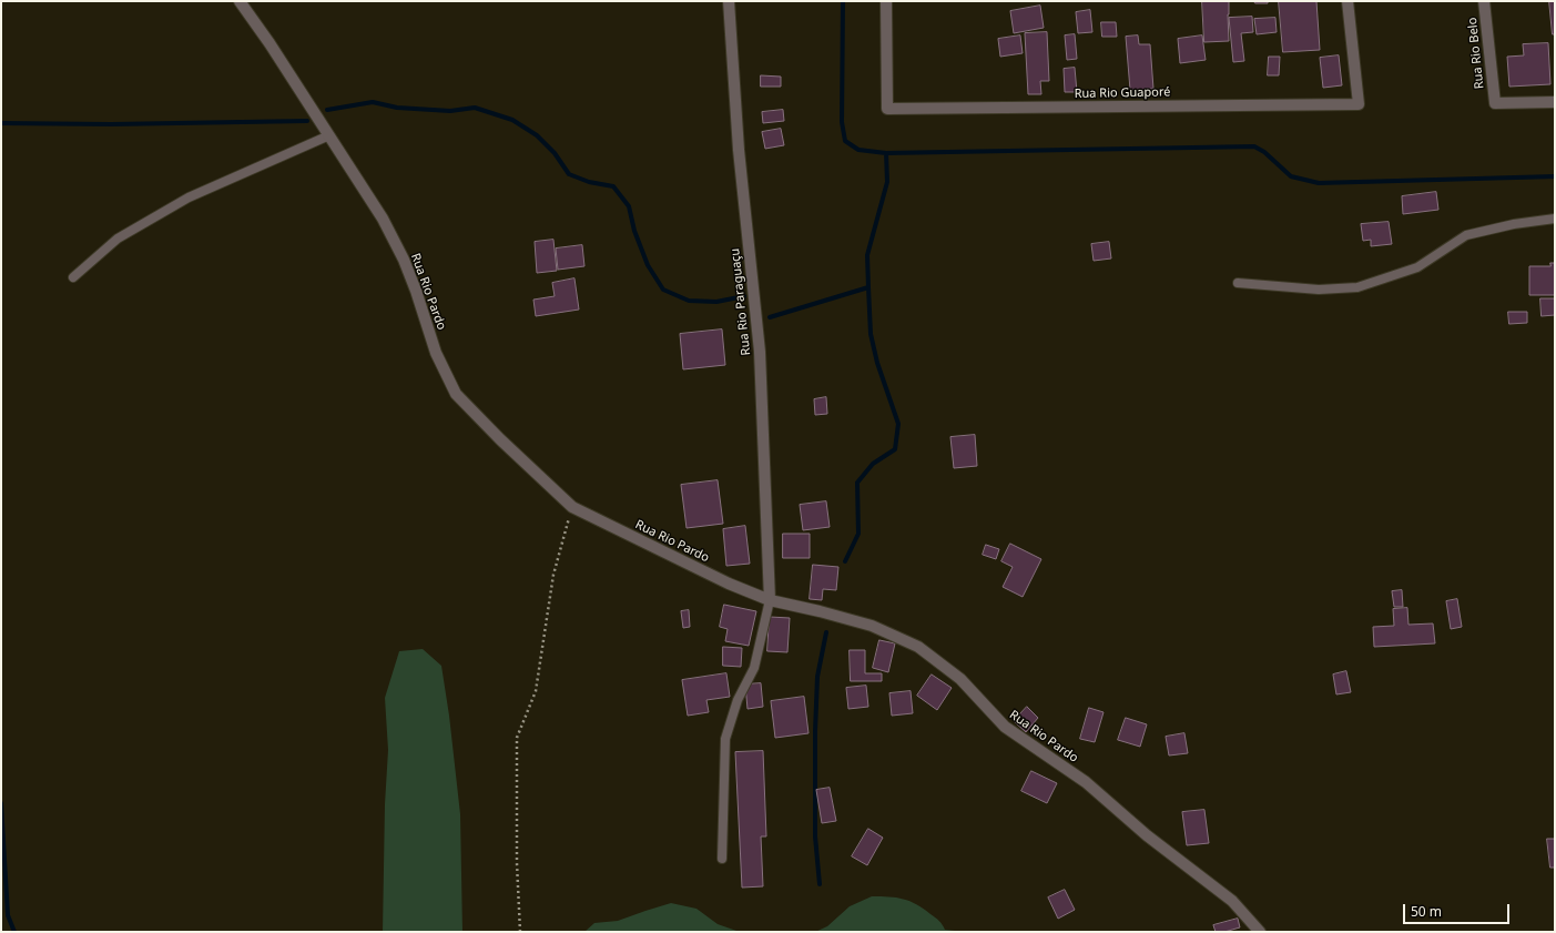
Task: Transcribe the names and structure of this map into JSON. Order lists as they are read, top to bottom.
{
  "streets": {
    "street": [
      "Rua Rio Belo",
      "Rua Rio Guaporé",
      "Rua Rio Pardo",
      "Rua Rio Paraguaçu"
    ]
  },
  "crossings": [
    ["Rua Rio Pardo", "Rua Rio Paraguaçu"]
  ],
  "scale_bar": "50 m"
}
